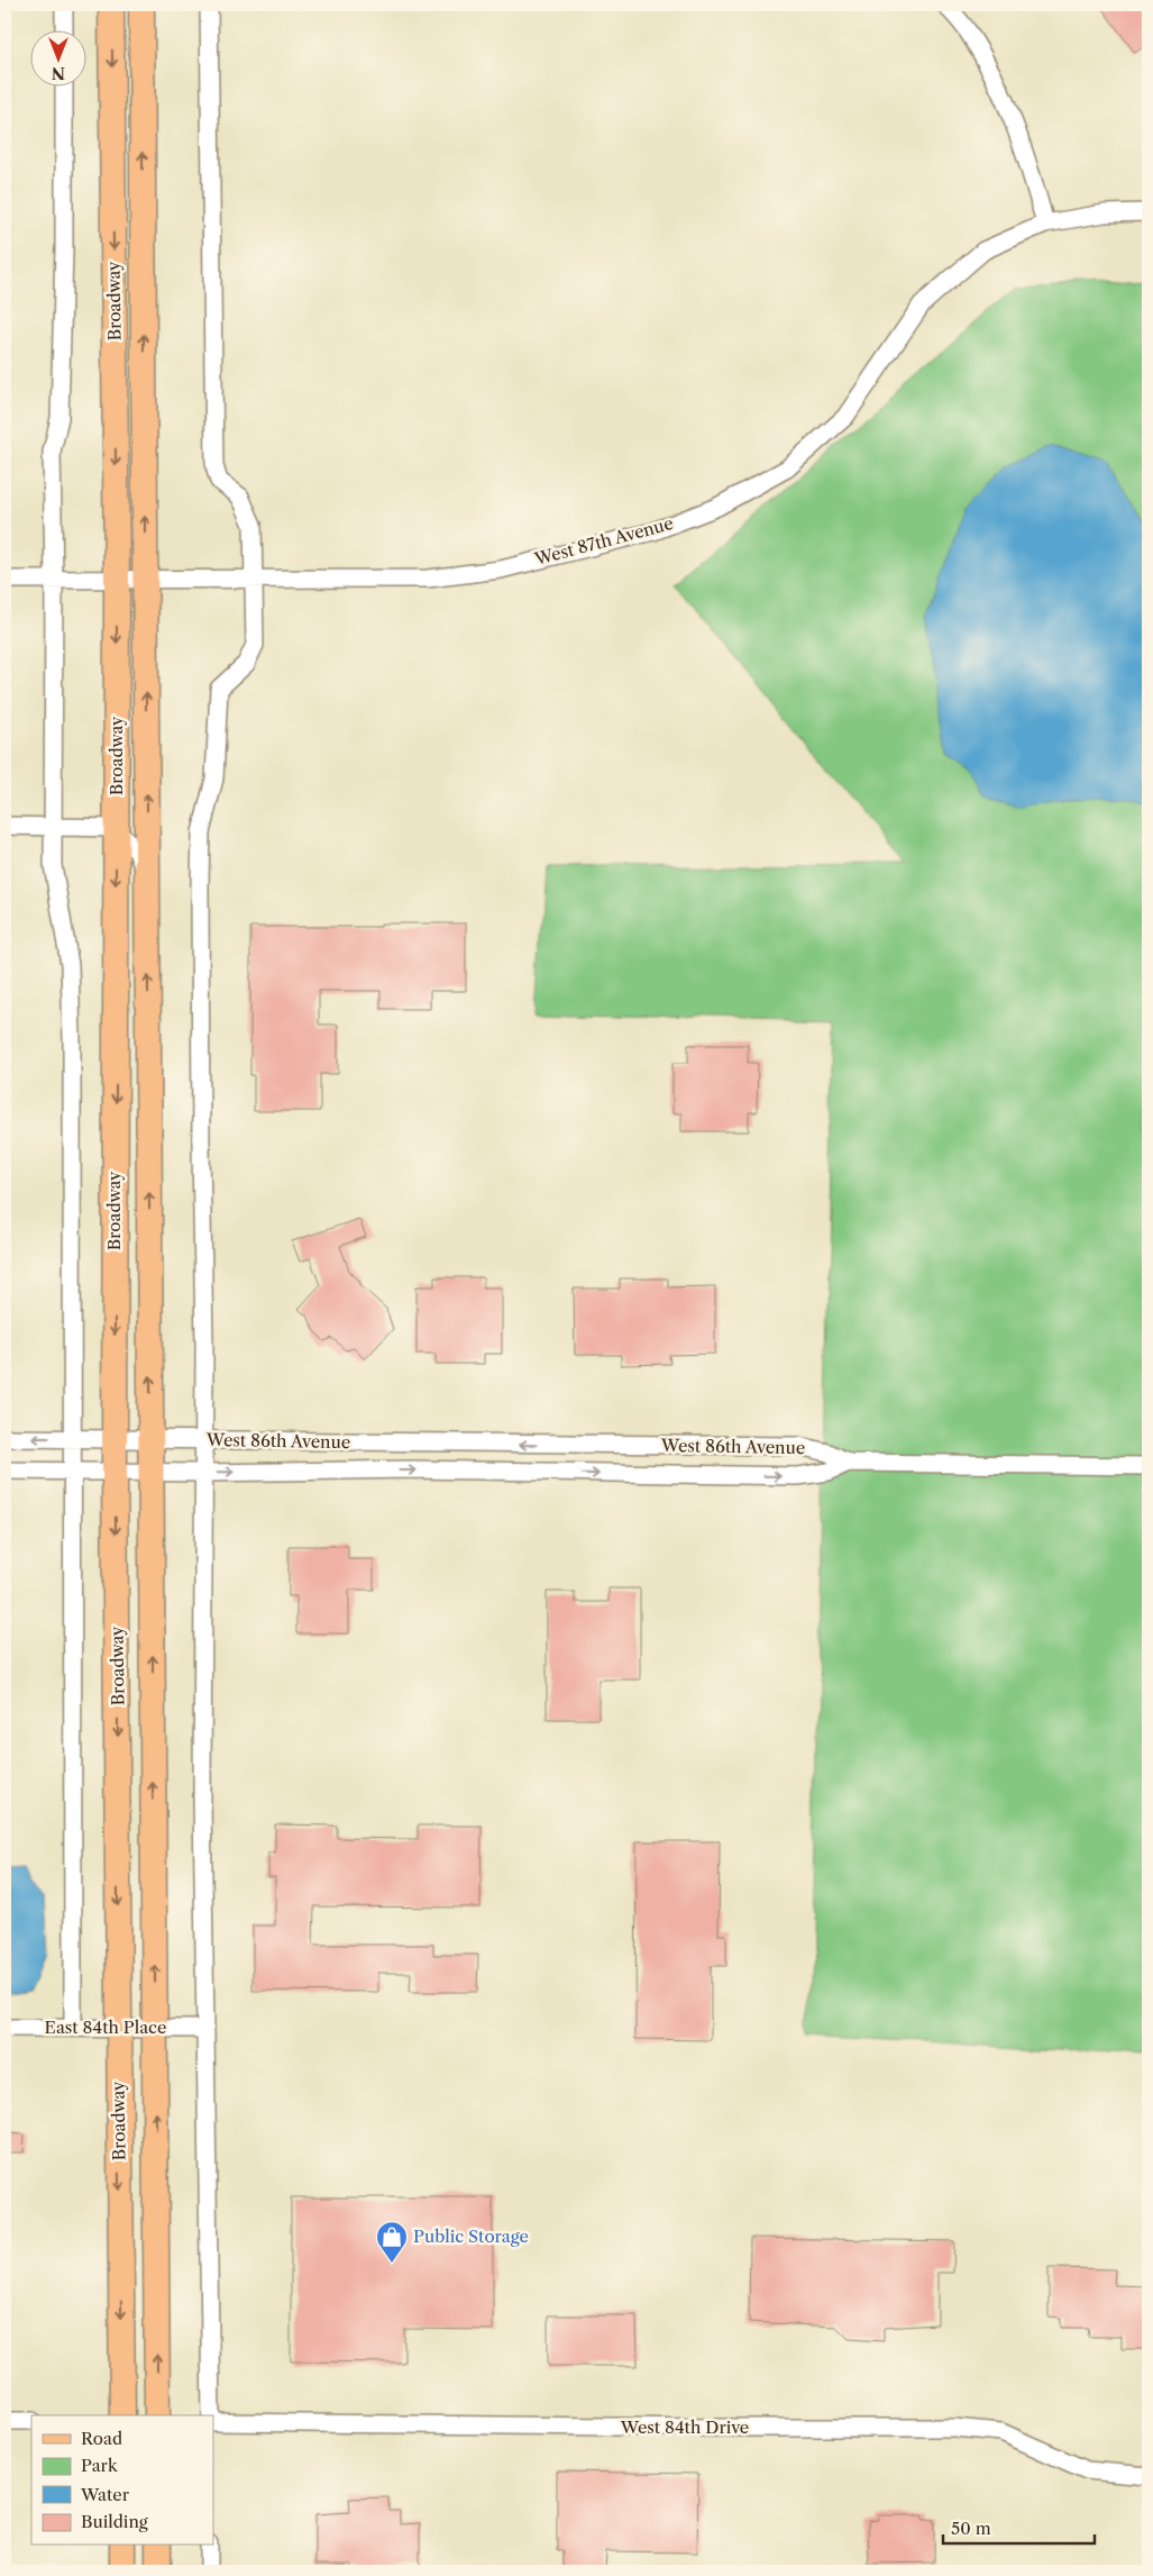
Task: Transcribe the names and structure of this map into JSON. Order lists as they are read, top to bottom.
{
  "streets": {
    "main road": ["Broadway"],
    "street": [
      "West 87th Avenue",
      "West 86th Avenue",
      "East 84th Place",
      "West 84th Drive"
    ]
  },
  "crossings": [
    ["Broadway", "West 87th Avenue"],
    ["Broadway", "West 86th Avenue"],
    ["Broadway", "East 84th Place"]
  ],
  "places": {
    "shop": ["Public Storage"]
  },
  "legend": [
    "Road",
    "Park",
    "Water",
    "Building"
  ],
  "scale_bar": "50 m",
  "north": "bottom"
}
